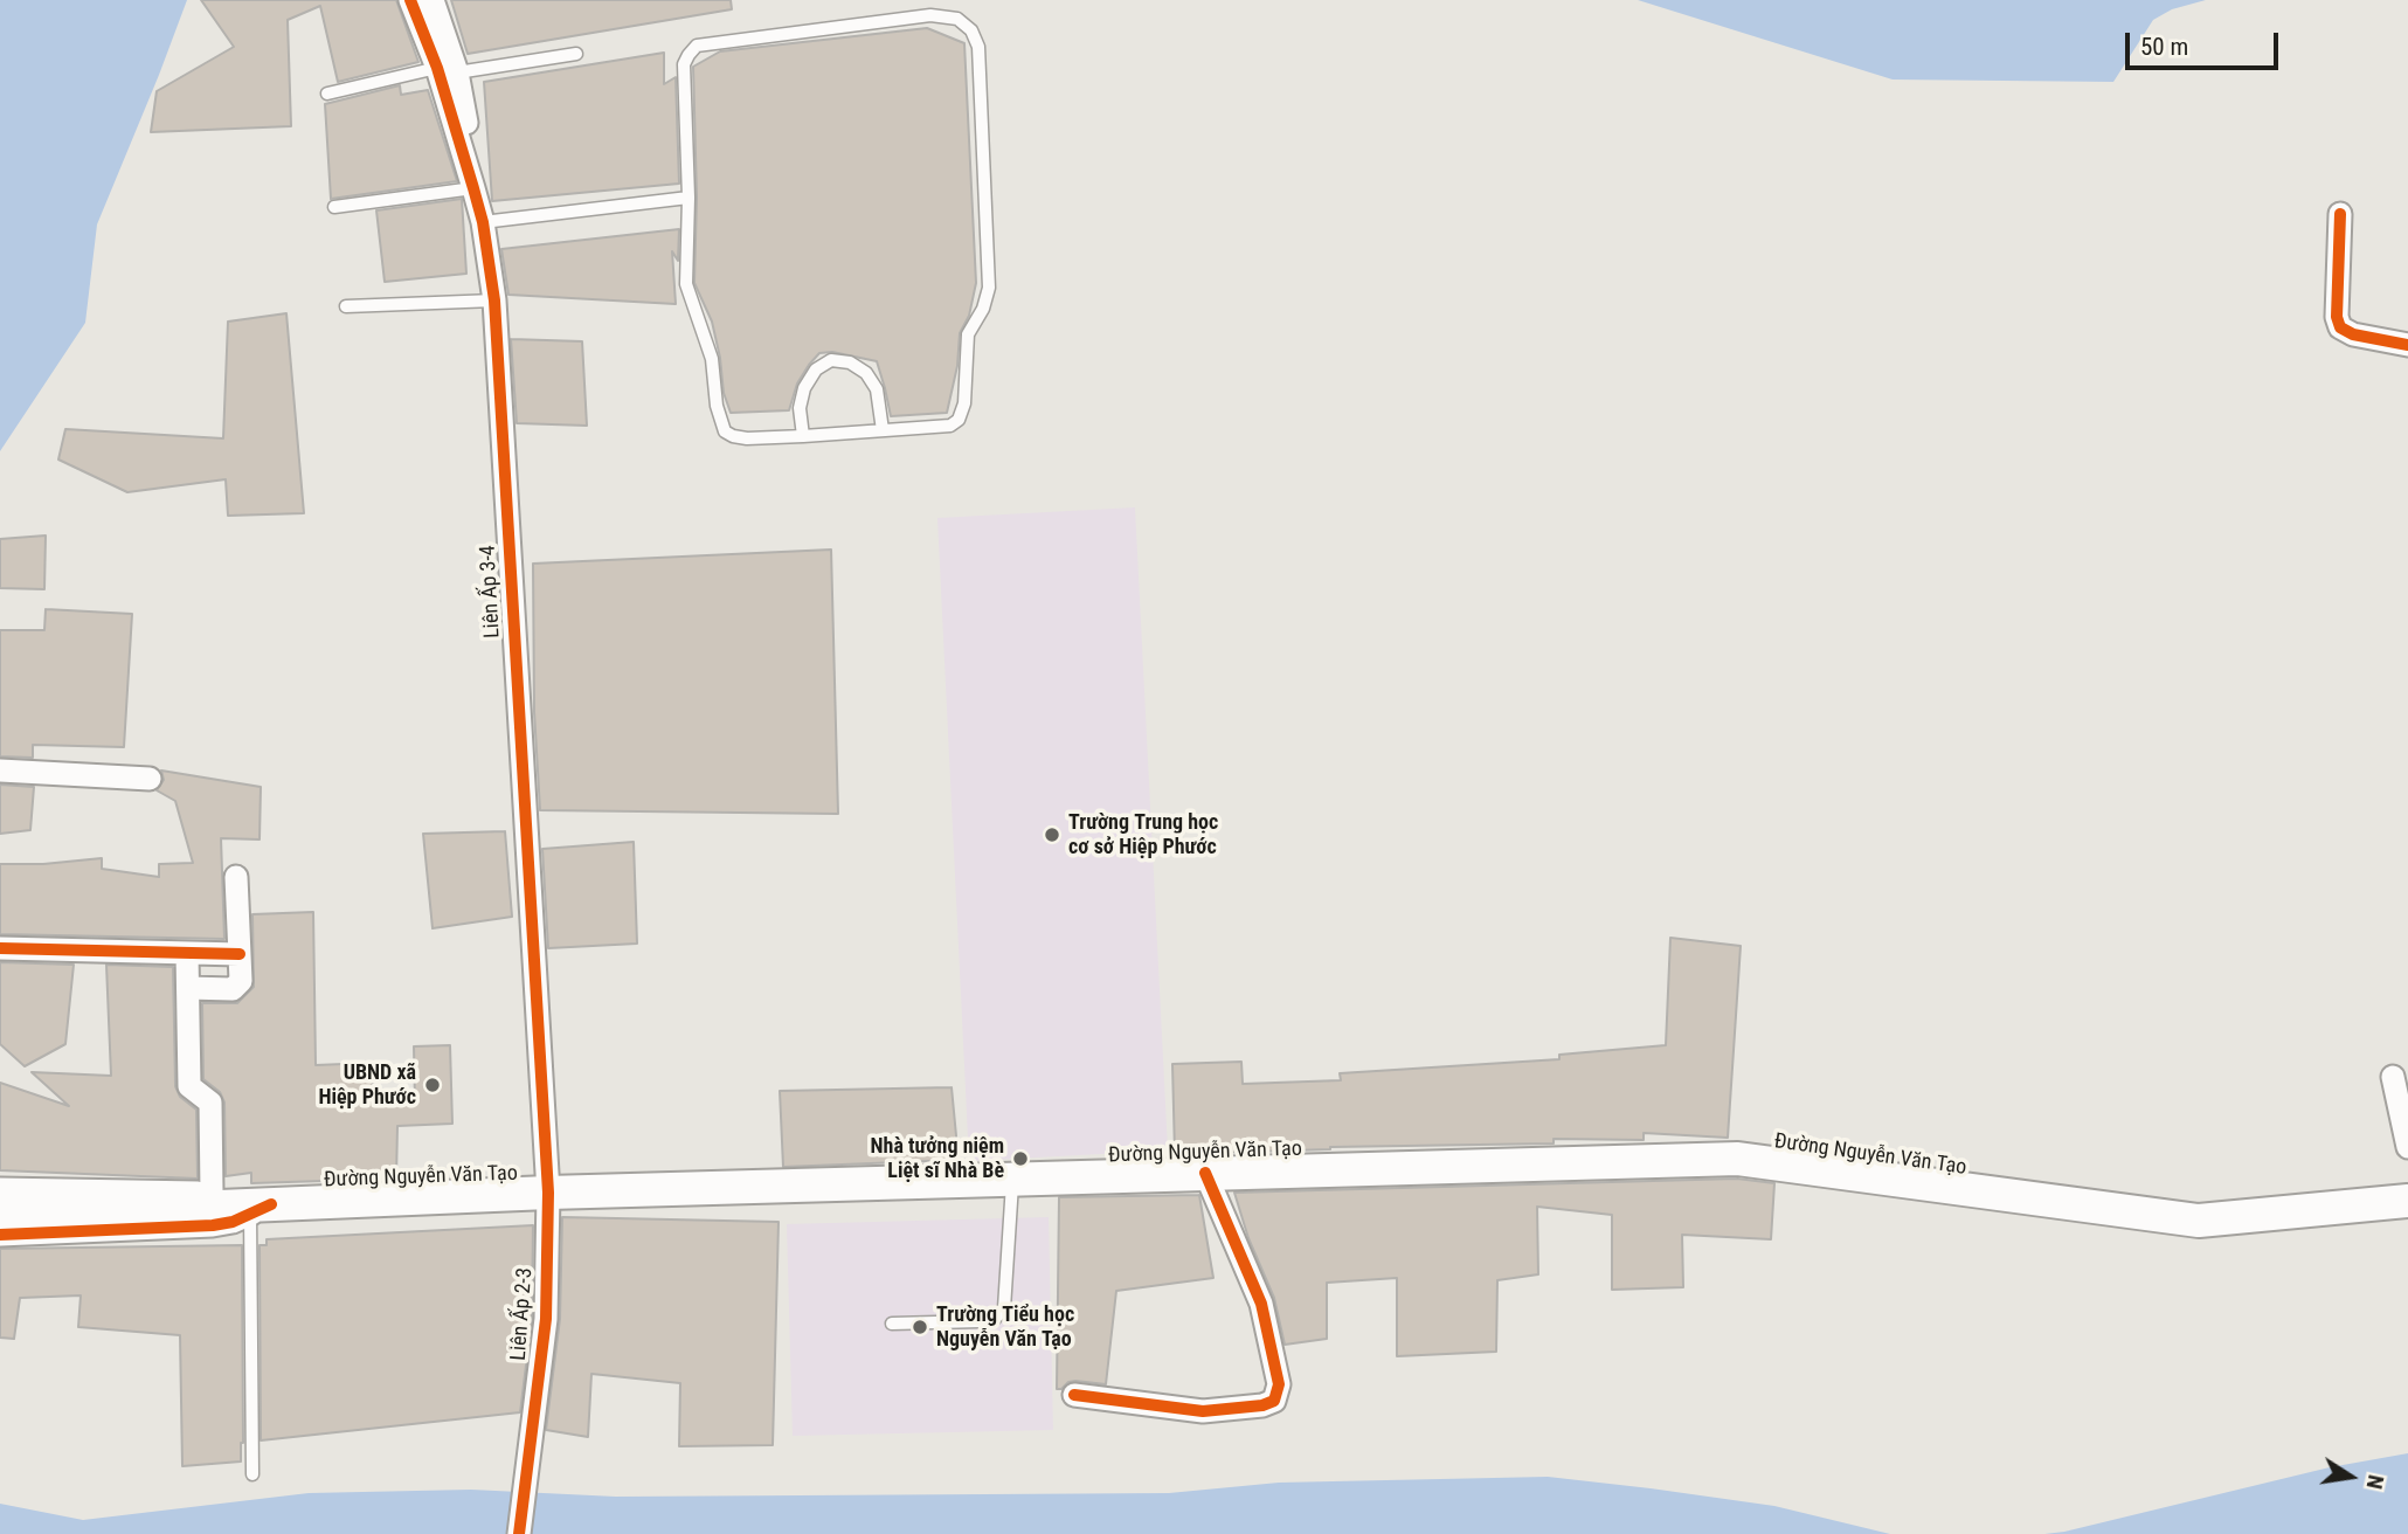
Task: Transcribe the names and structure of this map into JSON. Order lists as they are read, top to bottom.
{
  "streets": {
    "main road": ["Đường Nguyễn Văn Tạo"],
    "street": ["Liên Ấp 3-4", "Liên Ấp 2-3"]
  },
  "crossings": [
    ["Liên Ấp 3-4", "Đường Nguyễn Văn Tạo"],
    ["Liên Ấp 3-4", "Liên Ấp 2-3"],
    ["Đường Nguyễn Văn Tạo", "Liên Ấp 2-3"]
  ],
  "places": [
    "Trường Trung học cơ sở Hiệp Phước",
    "UBND xã Hiệp Phước",
    "Nhà tưởng niệm Liệt sĩ Nhà Bè",
    "Trường Tiểu học Nguyễn Văn Tạo"
  ],
  "scale_bar": "50 m",
  "north": "right"
}
